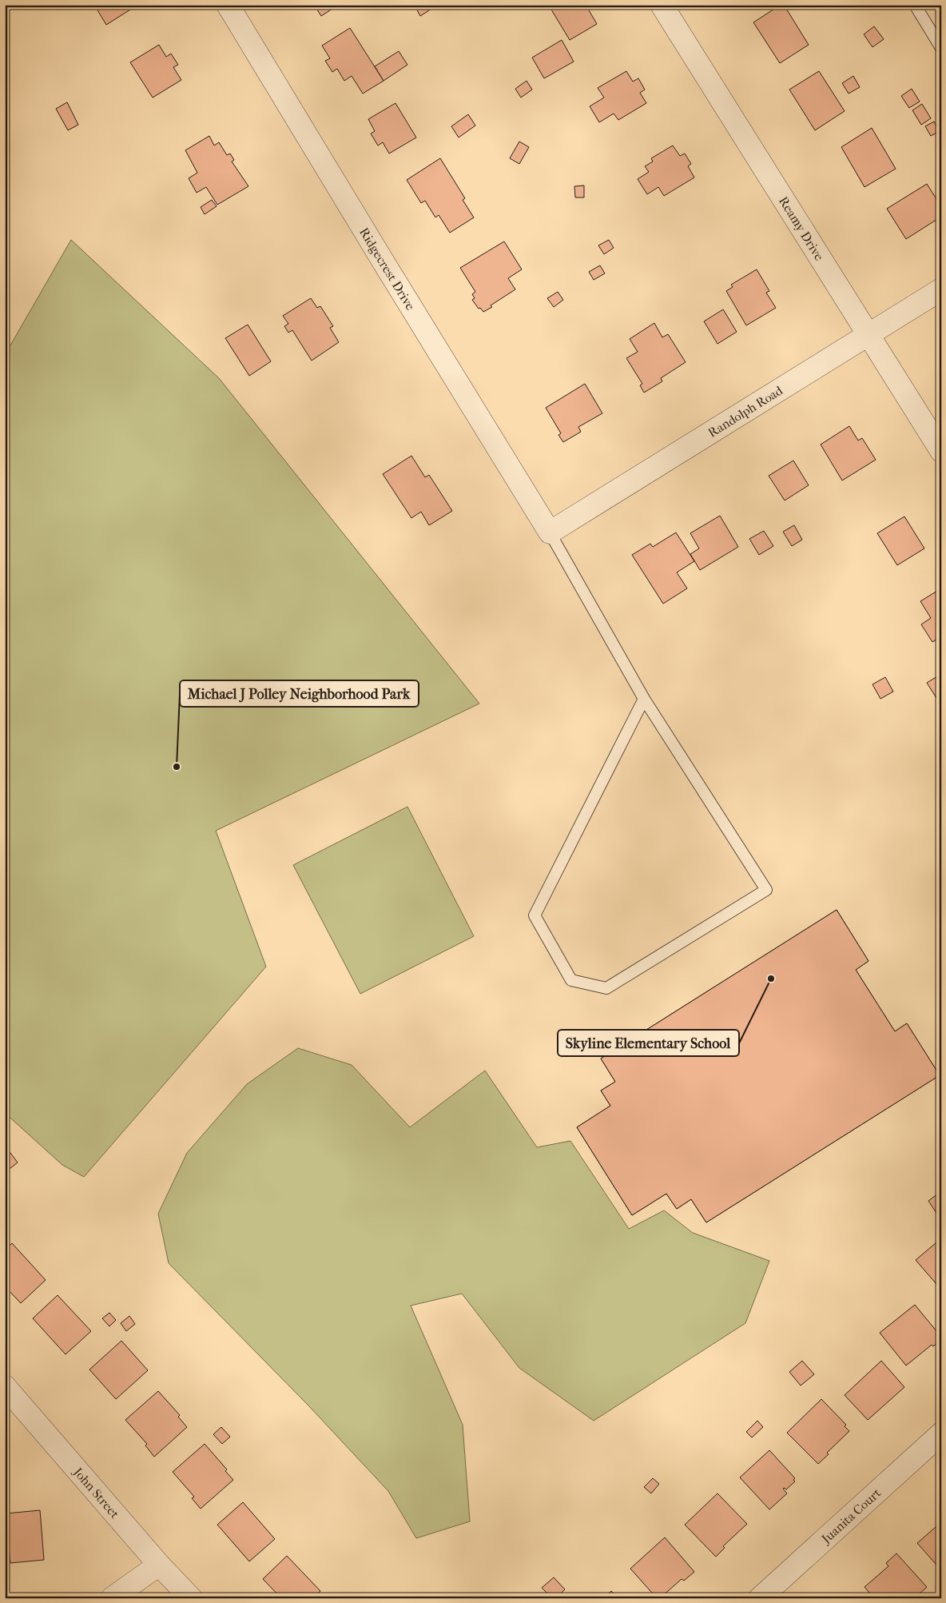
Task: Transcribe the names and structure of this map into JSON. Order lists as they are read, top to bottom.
{
  "streets": {
    "street": [
      "Reamy Drive",
      "Ridgecrest Drive",
      "Randolph Road",
      "John Street",
      "Juanita Court"
    ]
  },
  "crossings": [
    ["Reamy Drive", "Randolph Road"],
    ["Ridgecrest Drive", "Randolph Road"]
  ],
  "places": ["Michael J Polley Neighborhood Park", "Skyline Elementary School"]
}
